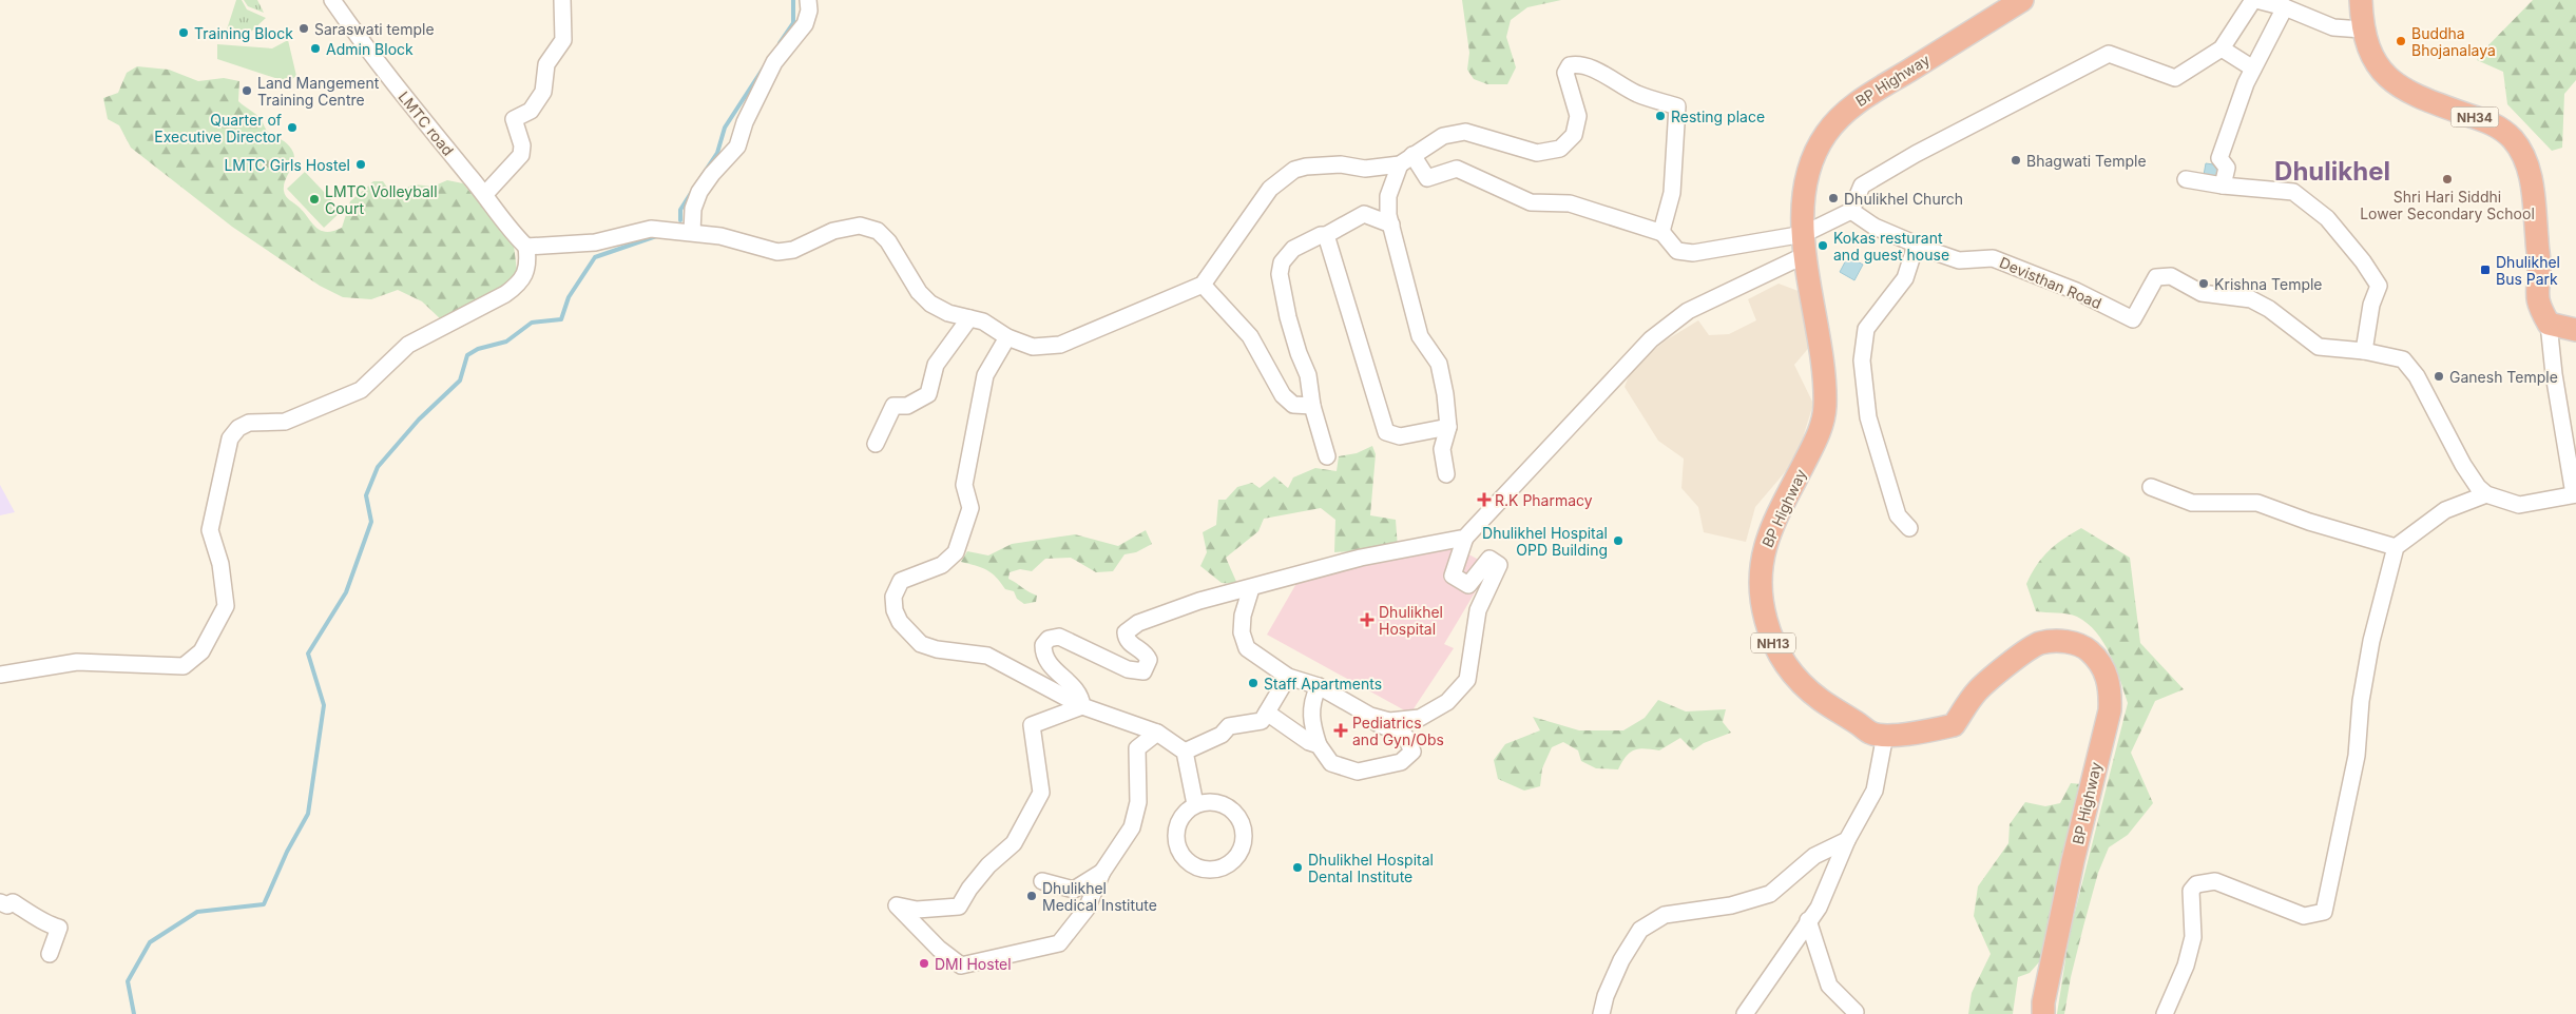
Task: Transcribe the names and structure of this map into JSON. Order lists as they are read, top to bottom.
{
  "streets": {
    "highway": ["BP Highway", "NH34", "NH13"],
    "street": ["LMTC road", "Devisthan Road"]
  },
  "districts": ["Dhulikhel"],
  "places": {
    "other": [
      "Saraswati temple",
      "Training Block",
      "Buddha Bhojanalaya",
      "Admin Block",
      "Land Mangement Training Centre",
      "Resting place",
      "Quarter of Executive Director",
      "Bhagwati Temple",
      "LMTC Girls Hostel",
      "Shri Hari Siddhi Lower Secondary School",
      "Dhulikhel Church",
      "LMTC Volleyball Court",
      "Kokas resturant and guest house",
      "Krishna Temple",
      "Ganesh Temple",
      "Dhulikhel Hospital OPD Building",
      "Staff Apartments",
      "Dhulikhel Hospital Dental Institute",
      "Dhulikhel Medical Institute",
      "DMI Hostel"
    ],
    "transit": ["Dhulikhel Bus Park"],
    "health": ["R.K Pharmacy", "Dhulikhel Hospital", "Pediatrics and Gyn/Obs"]
  }
}
